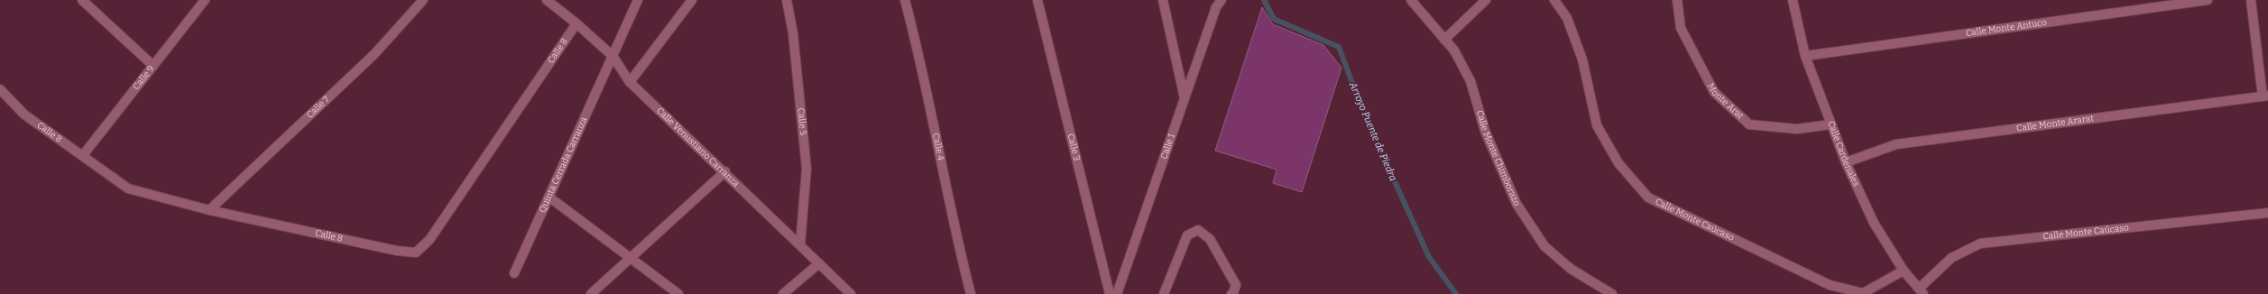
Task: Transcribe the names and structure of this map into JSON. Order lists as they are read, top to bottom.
{
  "streets": {
    "street": [
      "Calle Monte Antuco",
      "Calle 8",
      "Calle 9",
      "Monte Arat",
      "Calle 7",
      "Calle 5",
      "Calle Monte Ararat",
      "Calle 1",
      "Calle Venustiano Carranza",
      "Calle 4",
      "Calle 3",
      "Calle Cardenales",
      "Calle Monte Chimborazo",
      "Quinta Cerrada Carranza",
      "Calle Monte Caúcaso"
    ]
  },
  "crossings": [
    ["Calle Monte Antuco", "Calle Cardenales"],
    ["Calle 8", "Calle 9"],
    ["Calle 8", "Calle 7"],
    ["Calle 8", "Calle Venustiano Carranza"],
    ["Monte Arat", "Calle Cardenales"],
    ["Calle 5", "Calle Venustiano Carranza"],
    ["Calle Monte Ararat", "Calle Cardenales"],
    ["Calle Venustiano Carranza", "Quinta Cerrada Carranza"],
    ["Calle Cardenales", "Calle Monte Caúcaso"]
  ],
  "water": ["Arroyo Puente de Piedra"]
}
